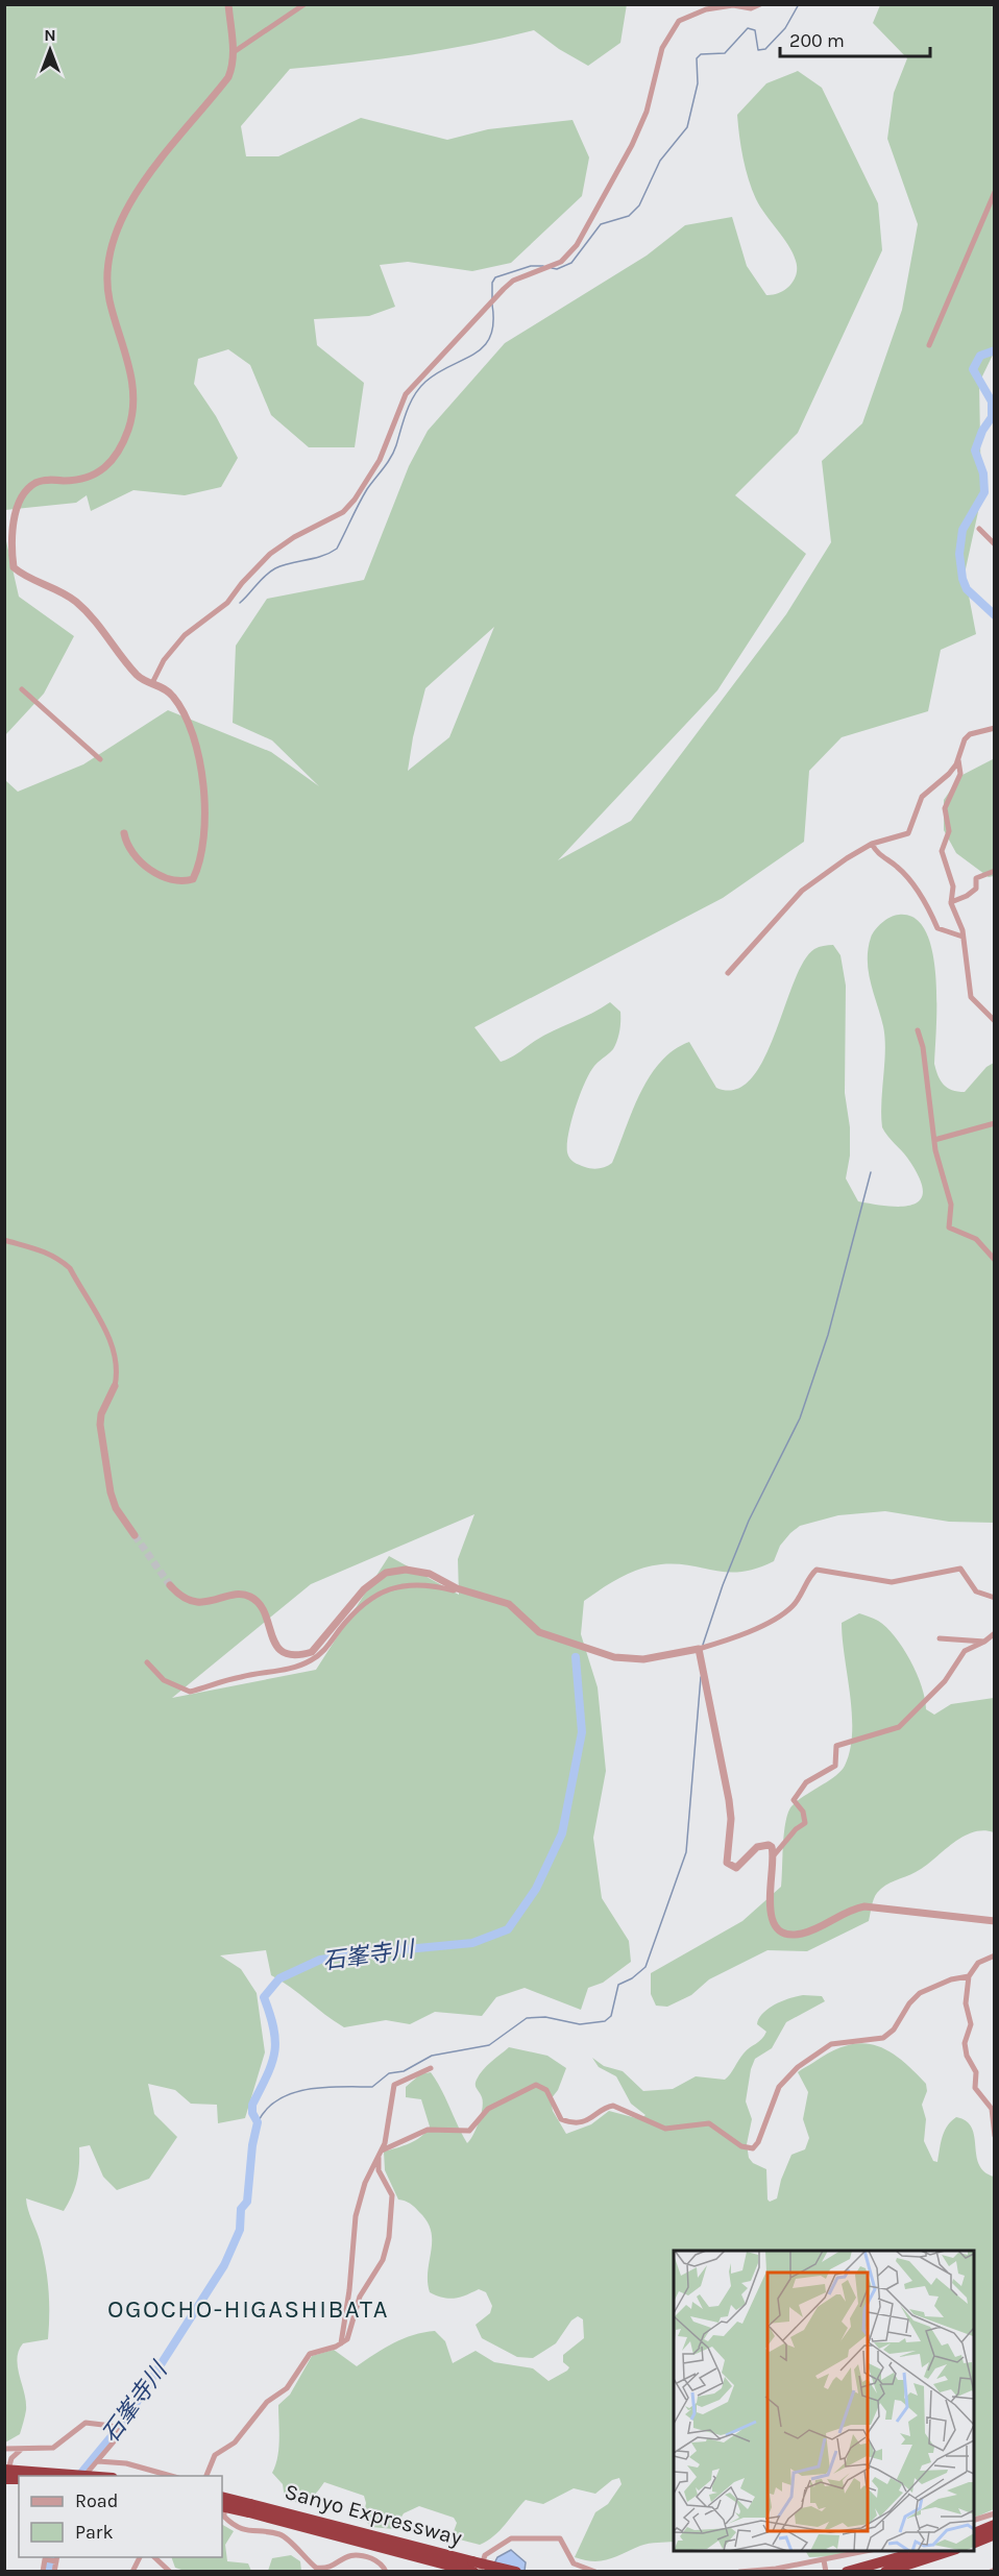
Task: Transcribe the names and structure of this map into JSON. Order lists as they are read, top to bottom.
{
  "streets": {
    "highway": ["Sanyo Expressway"]
  },
  "districts": ["OGOCHO-HIGASHIBATA"],
  "water": ["石峯寺川"],
  "legend": ["Road", "Park"],
  "scale_bar": "200 m",
  "north": "top"
}
